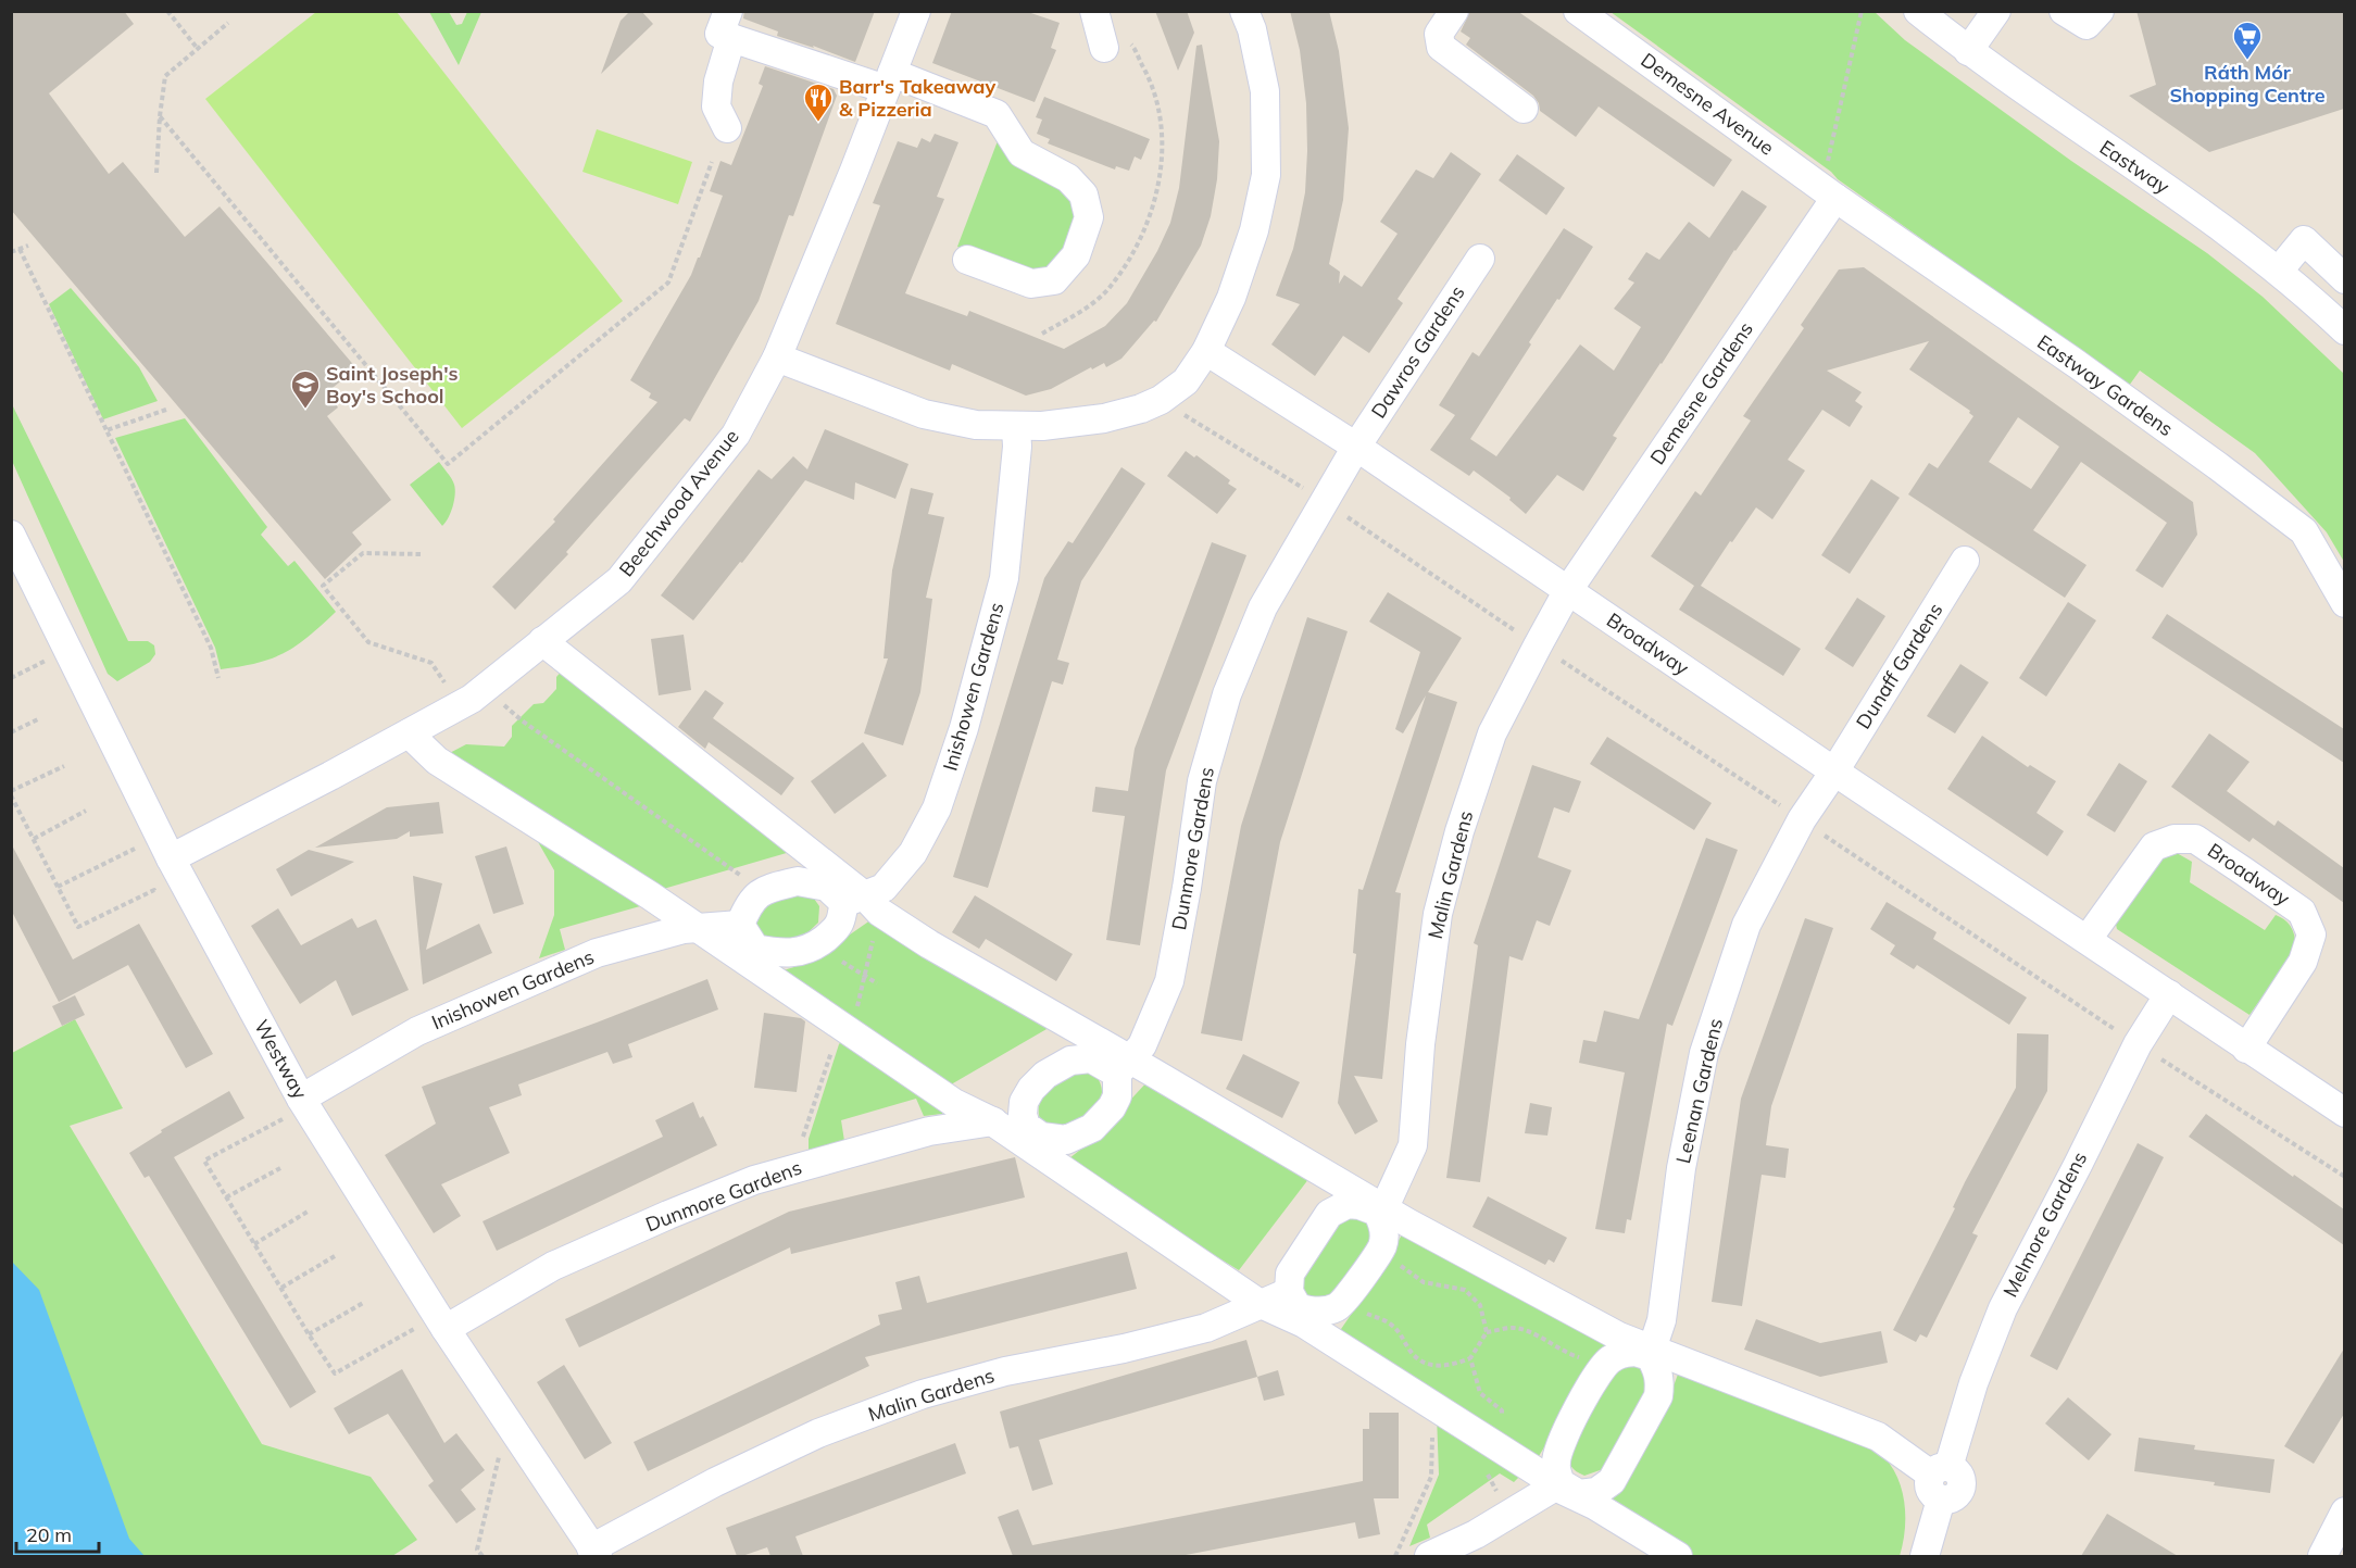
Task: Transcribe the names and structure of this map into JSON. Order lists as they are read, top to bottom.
{
  "streets": {
    "street": [
      "Demesne Avenue",
      "Eastway",
      "Dawros Gardens",
      "Eastway Gardens",
      "Demesne Gardens",
      "Beechwood Avenue",
      "Broadway",
      "Dunaff Gardens",
      "Inishowen Gardens",
      "Dunmore Gardens",
      "Malin Gardens",
      "Westway",
      "Leenan Gardens",
      "Melmore Gardens"
    ]
  },
  "crossings": [
    ["Demesne Avenue", "Eastway Gardens"],
    ["Demesne Avenue", "Demesne Gardens"],
    ["Dawros Gardens", "Broadway"],
    ["Dawros Gardens", "Dunmore Gardens"],
    ["Eastway Gardens", "Demesne Gardens"],
    ["Demesne Gardens", "Broadway"],
    ["Demesne Gardens", "Malin Gardens"],
    ["Beechwood Avenue", "Westway"],
    ["Broadway", "Dunaff Gardens"],
    ["Broadway", "Dunmore Gardens"],
    ["Broadway", "Malin Gardens"],
    ["Broadway", "Leenan Gardens"],
    ["Broadway", "Melmore Gardens"],
    ["Dunaff Gardens", "Leenan Gardens"],
    ["Inishowen Gardens", "Westway"],
    ["Dunmore Gardens", "Westway"],
    ["Malin Gardens", "Westway"]
  ],
  "places": {
    "supermarket": ["Ráth Mór Shopping Centre"],
    "restaurant": ["Barr's Takeaway & Pizzeria"],
    "school or university": ["Saint Joseph's Boy's School"]
  },
  "scale_bar": "20 m"
}
